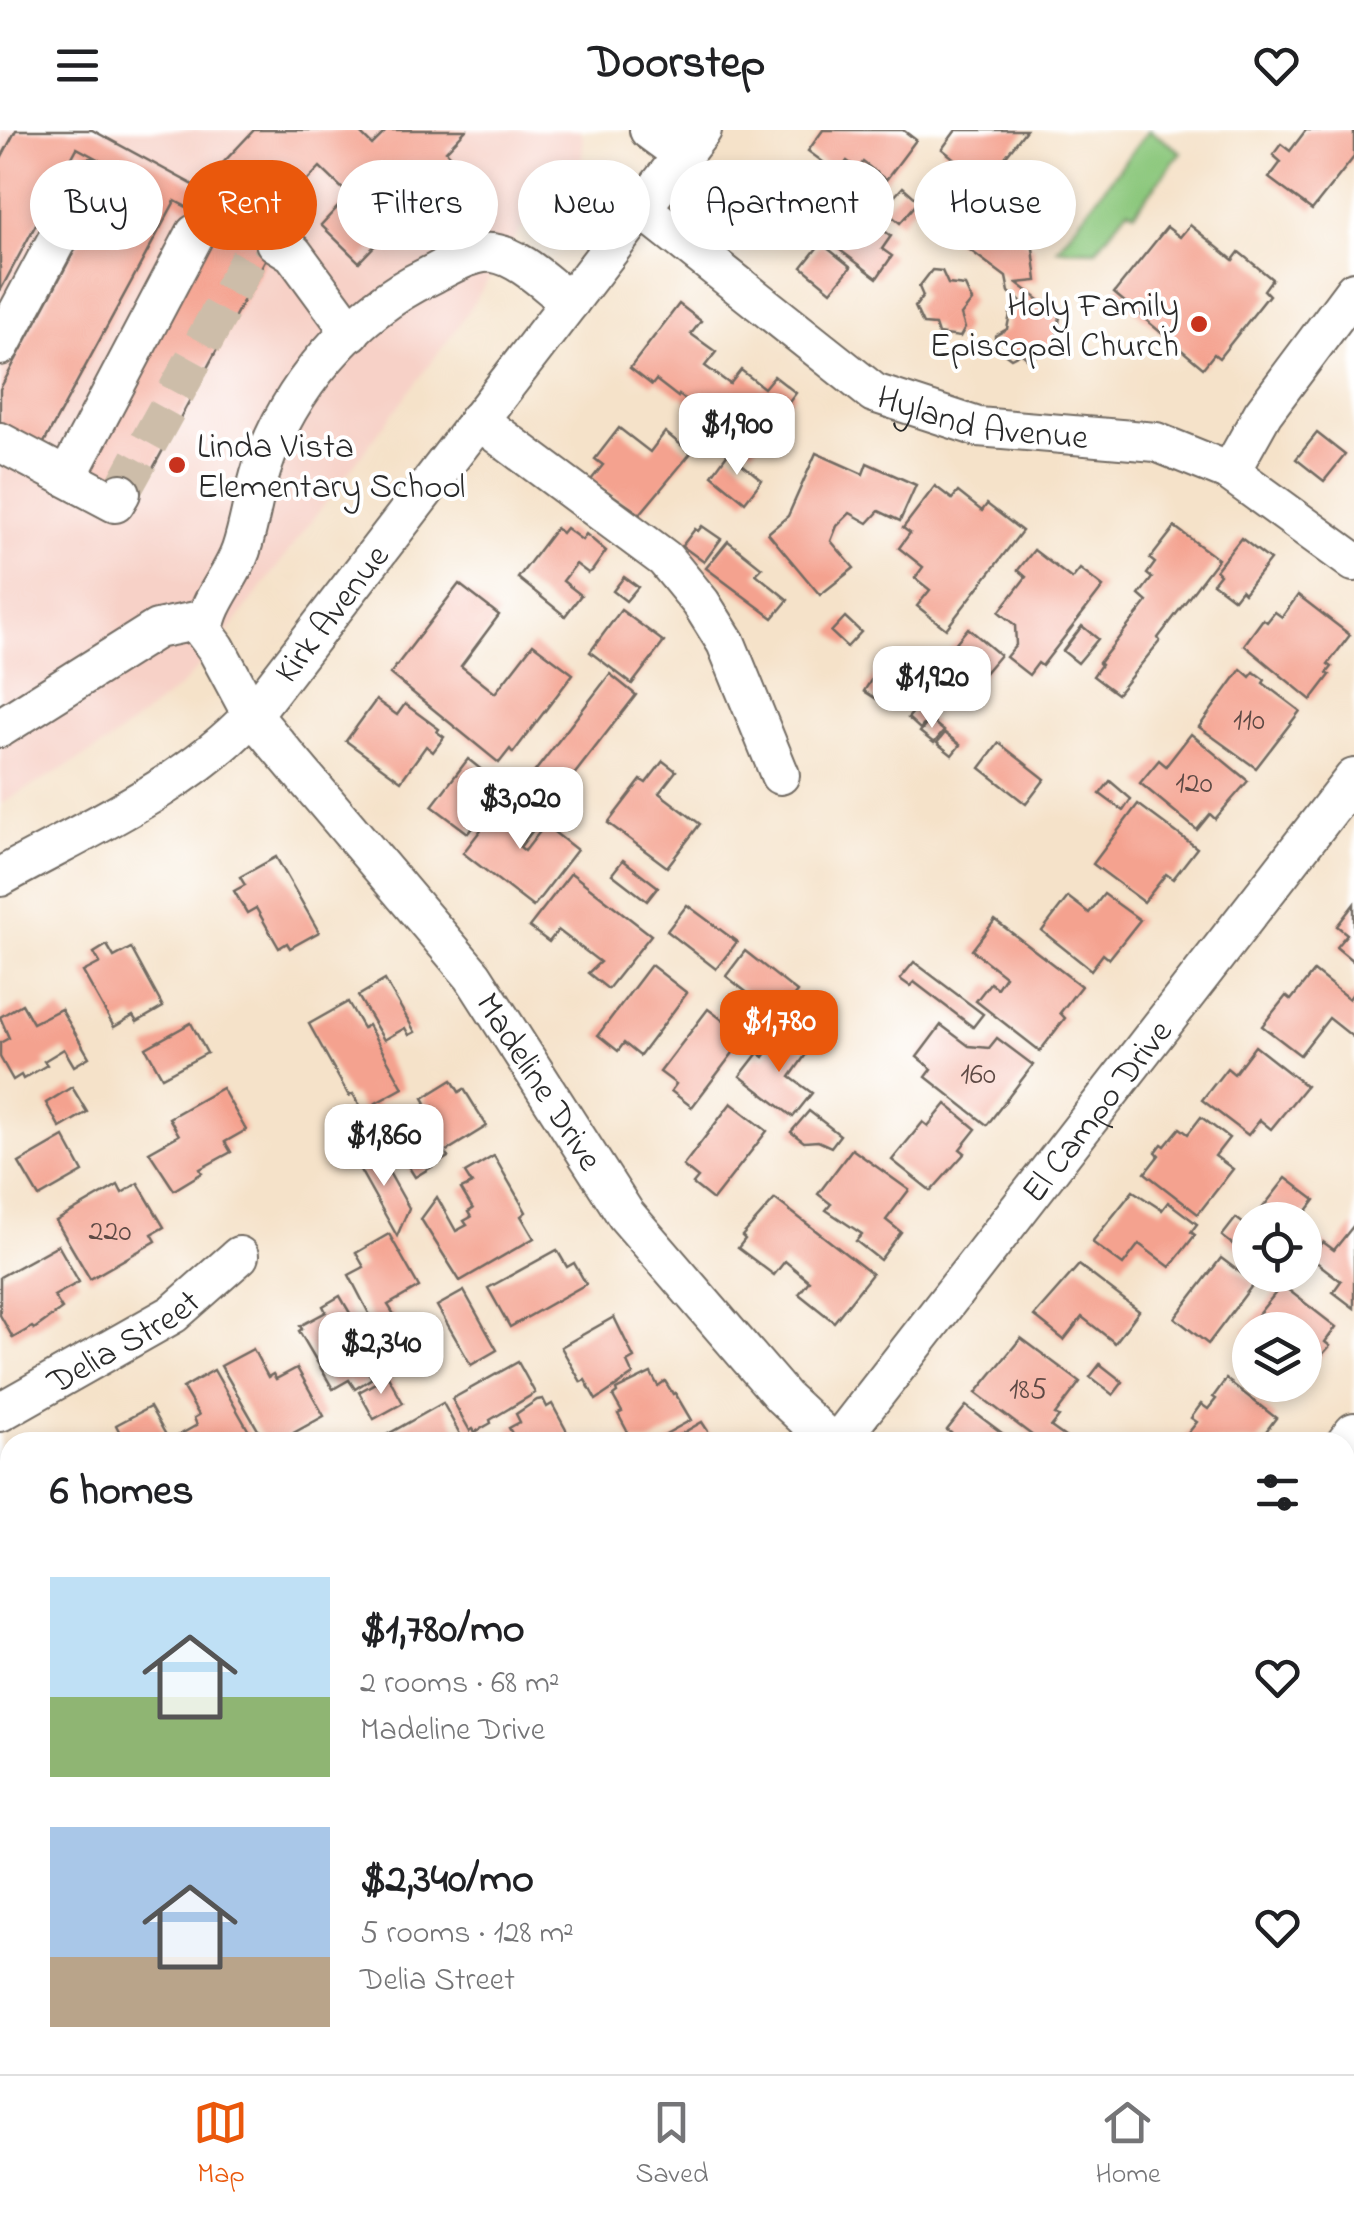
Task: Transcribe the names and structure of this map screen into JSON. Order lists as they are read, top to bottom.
{
  "streets": {
    "street": [
      "Hyland Avenue",
      "Kirk Avenue",
      "Madeline Drive",
      "El Campo Drive",
      "Delia Street"
    ]
  },
  "crossings": [
    ["Kirk Avenue", "Madeline Drive"]
  ],
  "places": ["Holy Family Episcopal Church", "Linda Vista Elementary School"],
  "house_numbers": [
    "110",
    "120",
    "160",
    "220",
    "185"
  ],
  "page": {
    "header": "Doorstep",
    "chip": [
      "Buy",
      "Rent",
      "Filters",
      "New",
      "Apartment",
      "House"
    ],
    "price": [
      "$1,900",
      "$1,920",
      "$3,020",
      "$1,780",
      "$1,860",
      "$2,340"
    ],
    "heading": "6 homes",
    "list": [
      {
        "name": "$1,780/mo",
        "note": "2 rooms · 68 m² · Madeline Drive"
      },
      {
        "name": "$2,340/mo",
        "note": "5 rooms · 128 m² · Delia Street"
      }
    ],
    "tabs": ["Map", "Saved", "Home"]
  }
}
